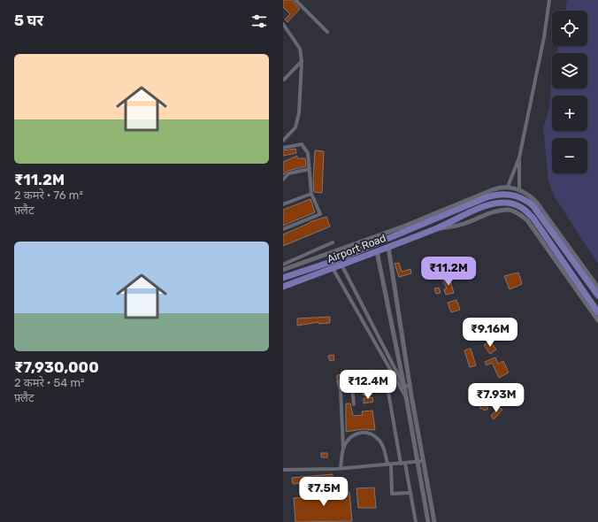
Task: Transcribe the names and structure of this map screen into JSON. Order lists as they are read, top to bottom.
{
  "streets": {
    "main road": ["Airport Road"]
  },
  "page": {
    "heading": "5 घर",
    "map_buttons": ["+", "−"],
    "list": [
      {
        "name": "₹11.2M",
        "note": "2 कमरे · 76 m² · फ़्लैट"
      },
      {
        "name": "₹7,930,000",
        "note": "2 कमरे · 54 m² · फ़्लैट"
      }
    ],
    "price": [
      "₹11.2M",
      "₹9.16M",
      "₹12.4M",
      "₹7.93M",
      "₹7.5M"
    ]
  }
}
